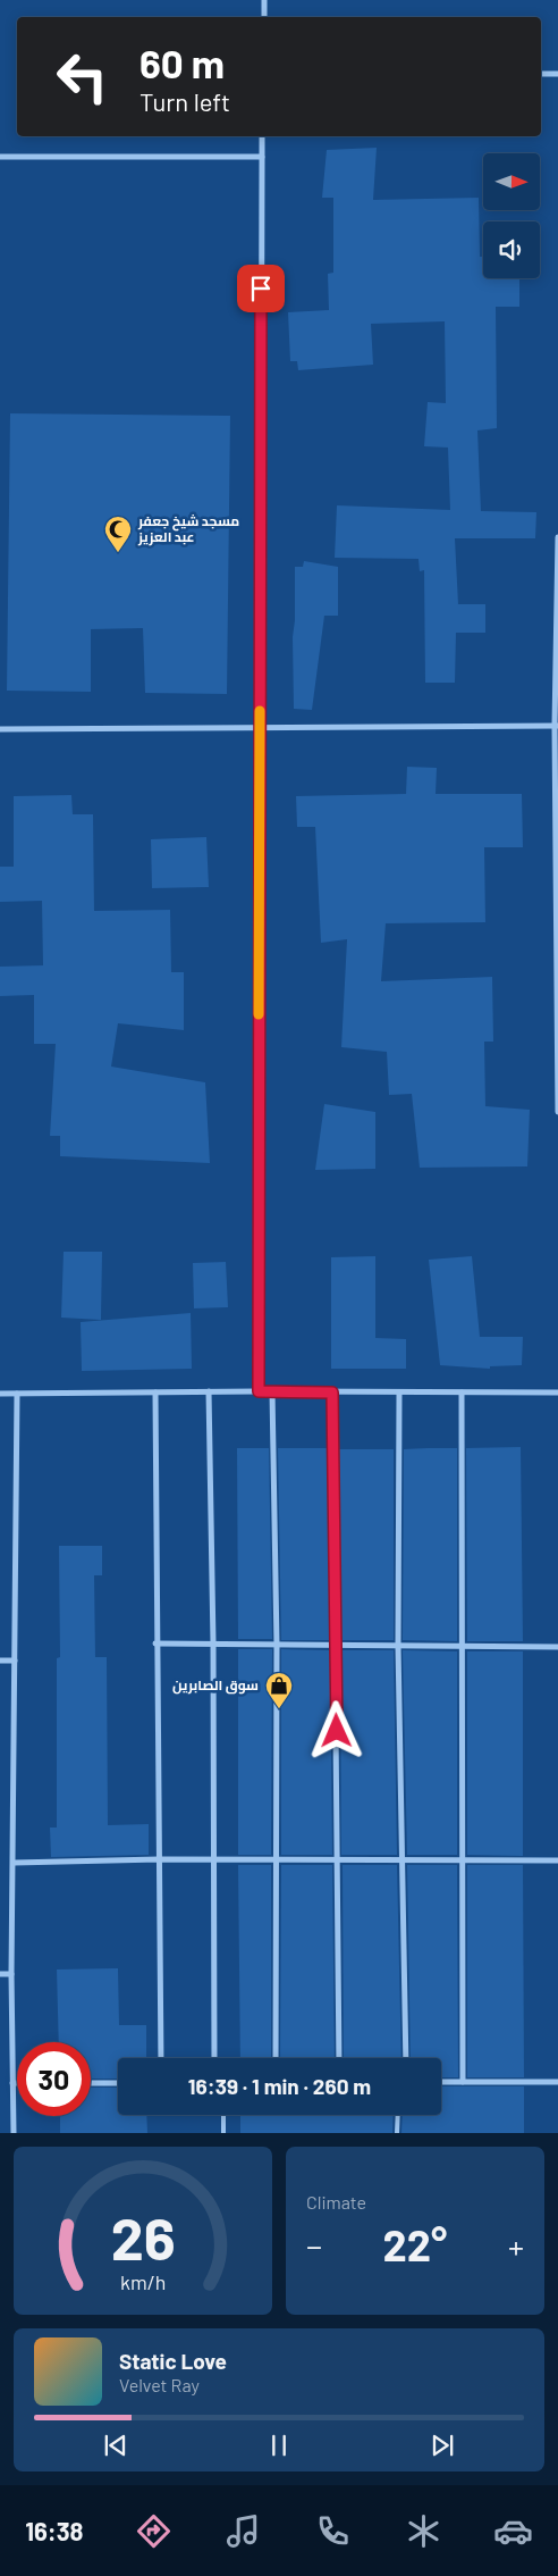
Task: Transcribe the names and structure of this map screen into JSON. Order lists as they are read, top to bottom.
{
  "places": {
    "mosque": ["مسجد شيخ جعفر عبد العزيز"],
    "shop": ["سوق الصابرين"]
  },
  "north": "right",
  "page": {
    "turn": ["60 m", "Turn left"],
    "limit": "30",
    "trip": "16:39 · 1 min · 260 m",
    "tile": "Climate",
    "heat": ["−", "22°", "+"],
    "song": ["Static Love", "Velvet Ray"],
    "tabs": "16:38",
    "gauge": ["26", "km/h"]
  }
}
